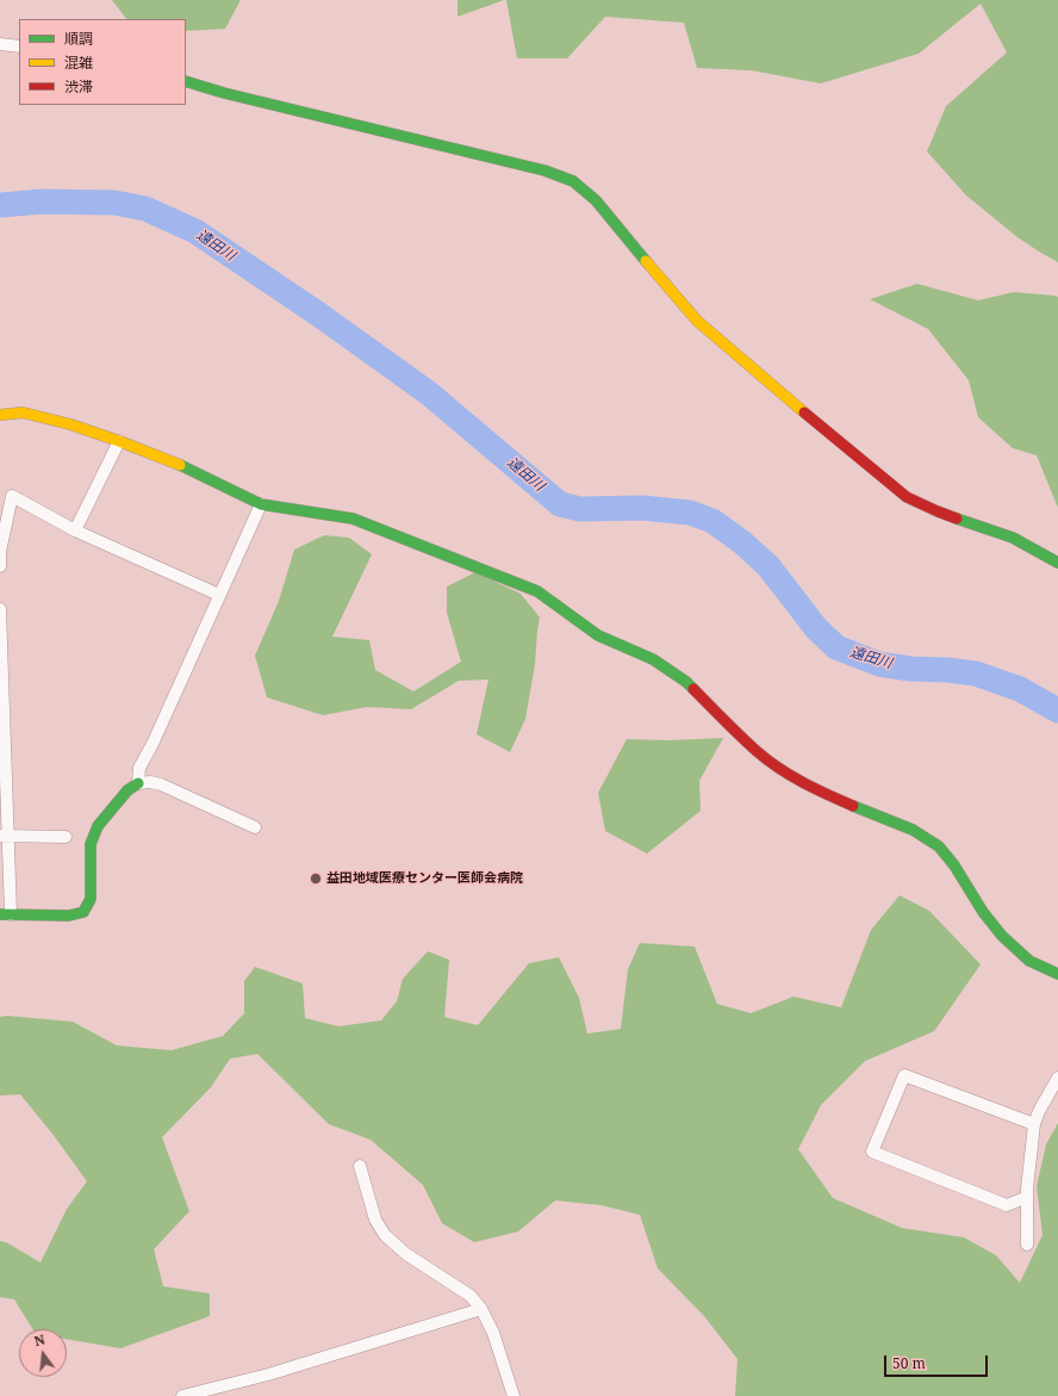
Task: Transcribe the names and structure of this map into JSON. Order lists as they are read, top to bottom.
{
  "water": ["遠田川"],
  "places": ["益田地域医療センター医師会病院"],
  "legend": ["順調", "混雑", "渋滞"],
  "scale_bar": "50 m",
  "north": "top"
}
